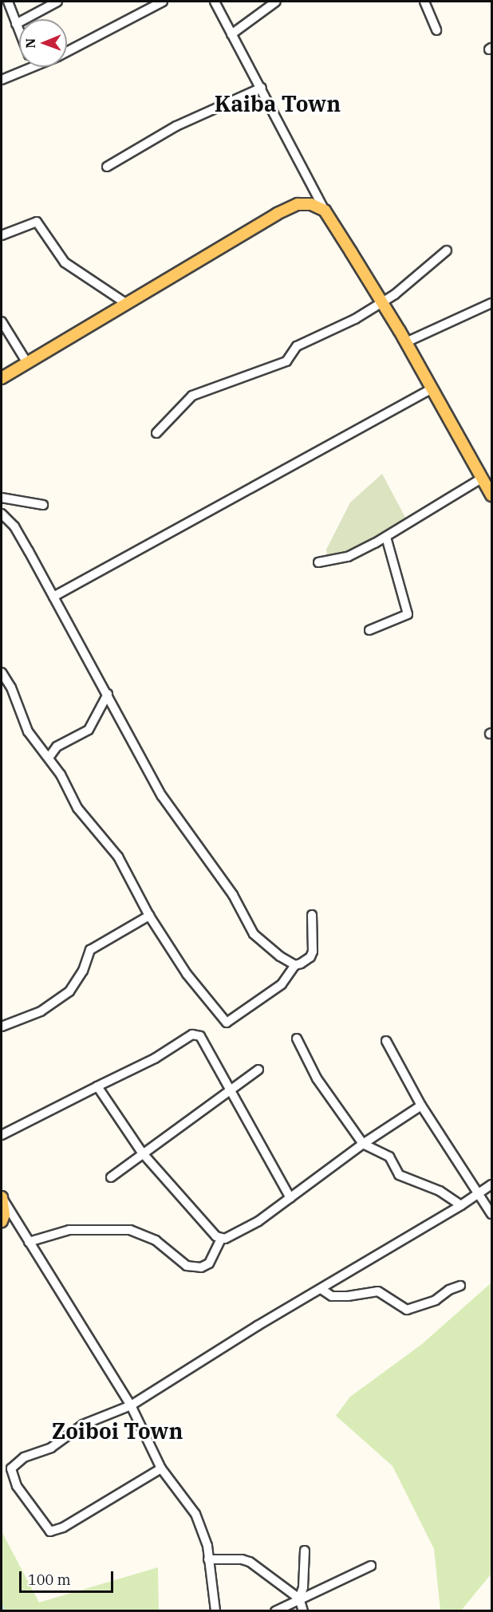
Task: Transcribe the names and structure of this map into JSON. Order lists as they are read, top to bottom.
{
  "districts": ["Kaiba Town", "Zoiboi Town"],
  "scale_bar": "100 m",
  "north": "left"
}
